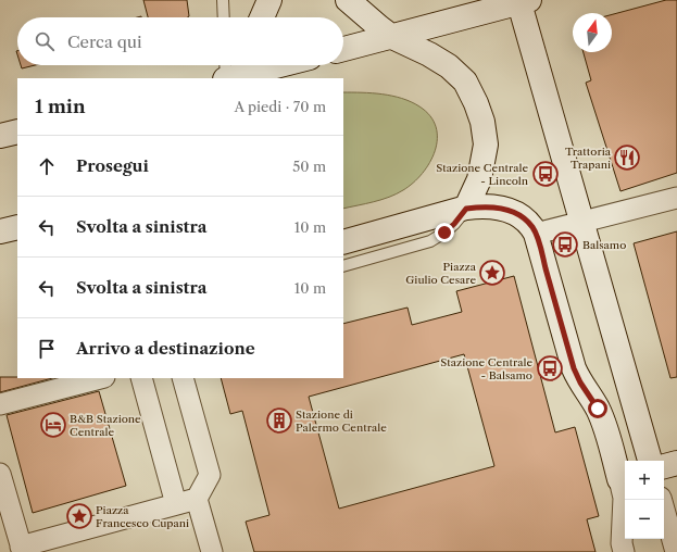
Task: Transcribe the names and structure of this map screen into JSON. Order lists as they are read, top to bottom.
{
  "places": {
    "restaurant": ["Trattoria Trapani"],
    "bus stop": ["Stazione Centrale - Lincoln", "Balsamo", "Stazione Centrale - Balsamo"],
    "place": ["Piazza Giulio Cesare", "Piazza Francesco Cupani"],
    "building": ["Stazione di Palermo Centrale"],
    "hotel": ["B&B Stazione Centrale"]
  },
  "north": "top",
  "page": {
    "search": "Cerca qui",
    "heading": ["1 min", "A piedi · 70 m"],
    "list": [
      ["Prosegui", "50 m"],
      ["Svolta a sinistra", "10 m"],
      ["Svolta a sinistra", "10 m"],
      "Arrivo a destinazione"
    ],
    "map_buttons": ["+", "−"]
  }
}
